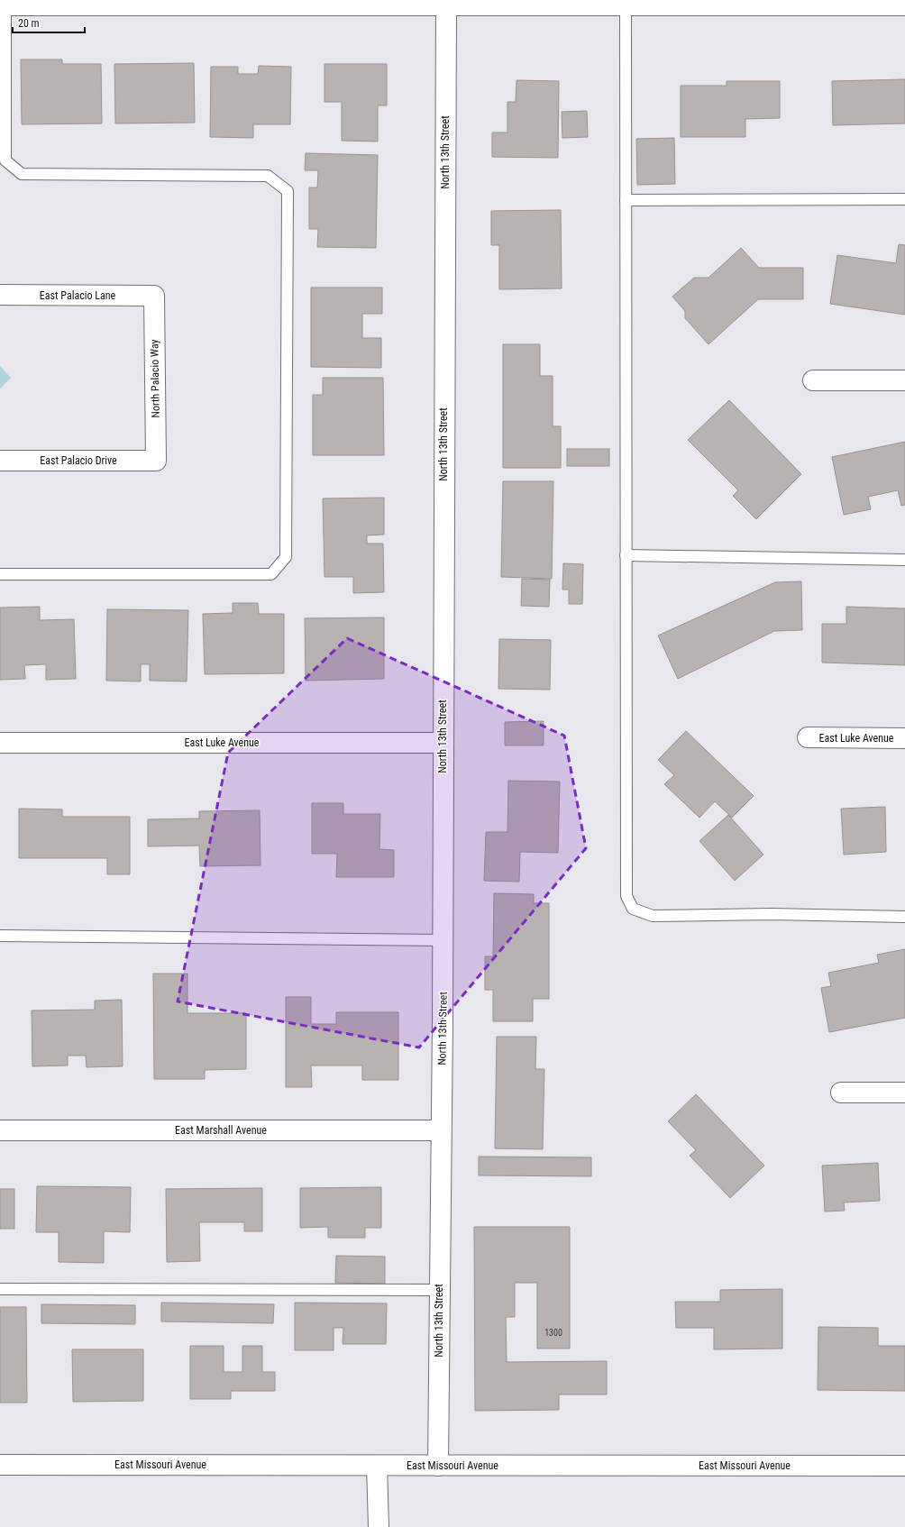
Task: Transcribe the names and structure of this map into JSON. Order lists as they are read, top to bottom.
{
  "streets": {
    "street": [
      "North 13th Street",
      "East Palacio Lane",
      "North Palacio Way",
      "East Palacio Drive",
      "East Luke Avenue",
      "East Marshall Avenue",
      "East Missouri Avenue"
    ]
  },
  "crossings": [
    ["North 13th Street", "East Luke Avenue"],
    ["North 13th Street", "East Marshall Avenue"],
    ["North 13th Street", "East Missouri Avenue"],
    ["East Palacio Lane", "North Palacio Way"],
    ["North Palacio Way", "East Palacio Drive"]
  ],
  "house_numbers": ["1300"],
  "scale_bar": "20 m"
}
